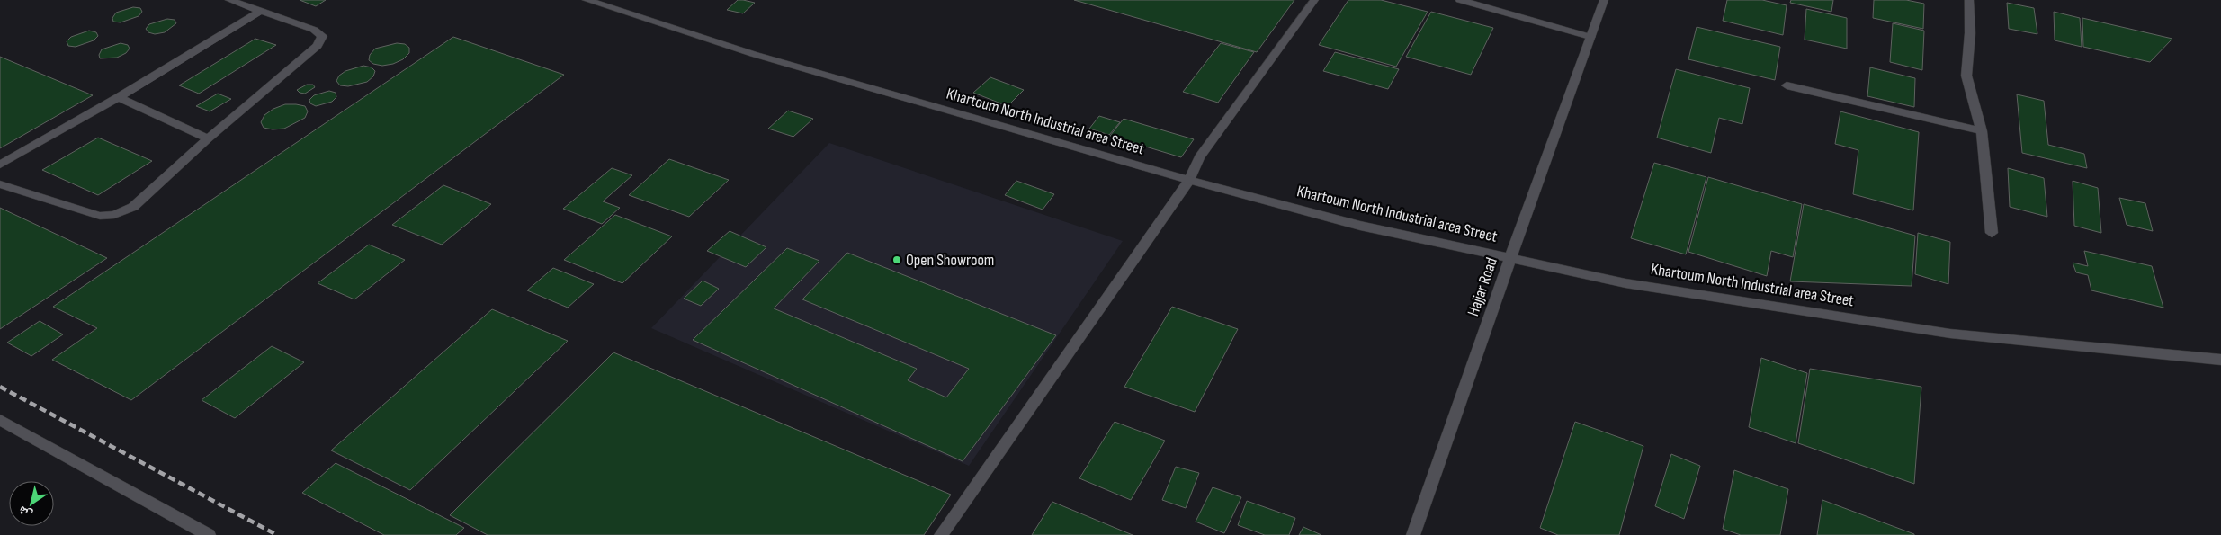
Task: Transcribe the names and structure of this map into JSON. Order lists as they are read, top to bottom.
{
  "streets": {
    "street": ["Khartoum North Industrial area Street", "Hajjar Road"]
  },
  "crossings": [
    ["Khartoum North Industrial area Street", "Hajjar Road"]
  ],
  "places": ["Open Showroom"],
  "north": "bottom left"
}
